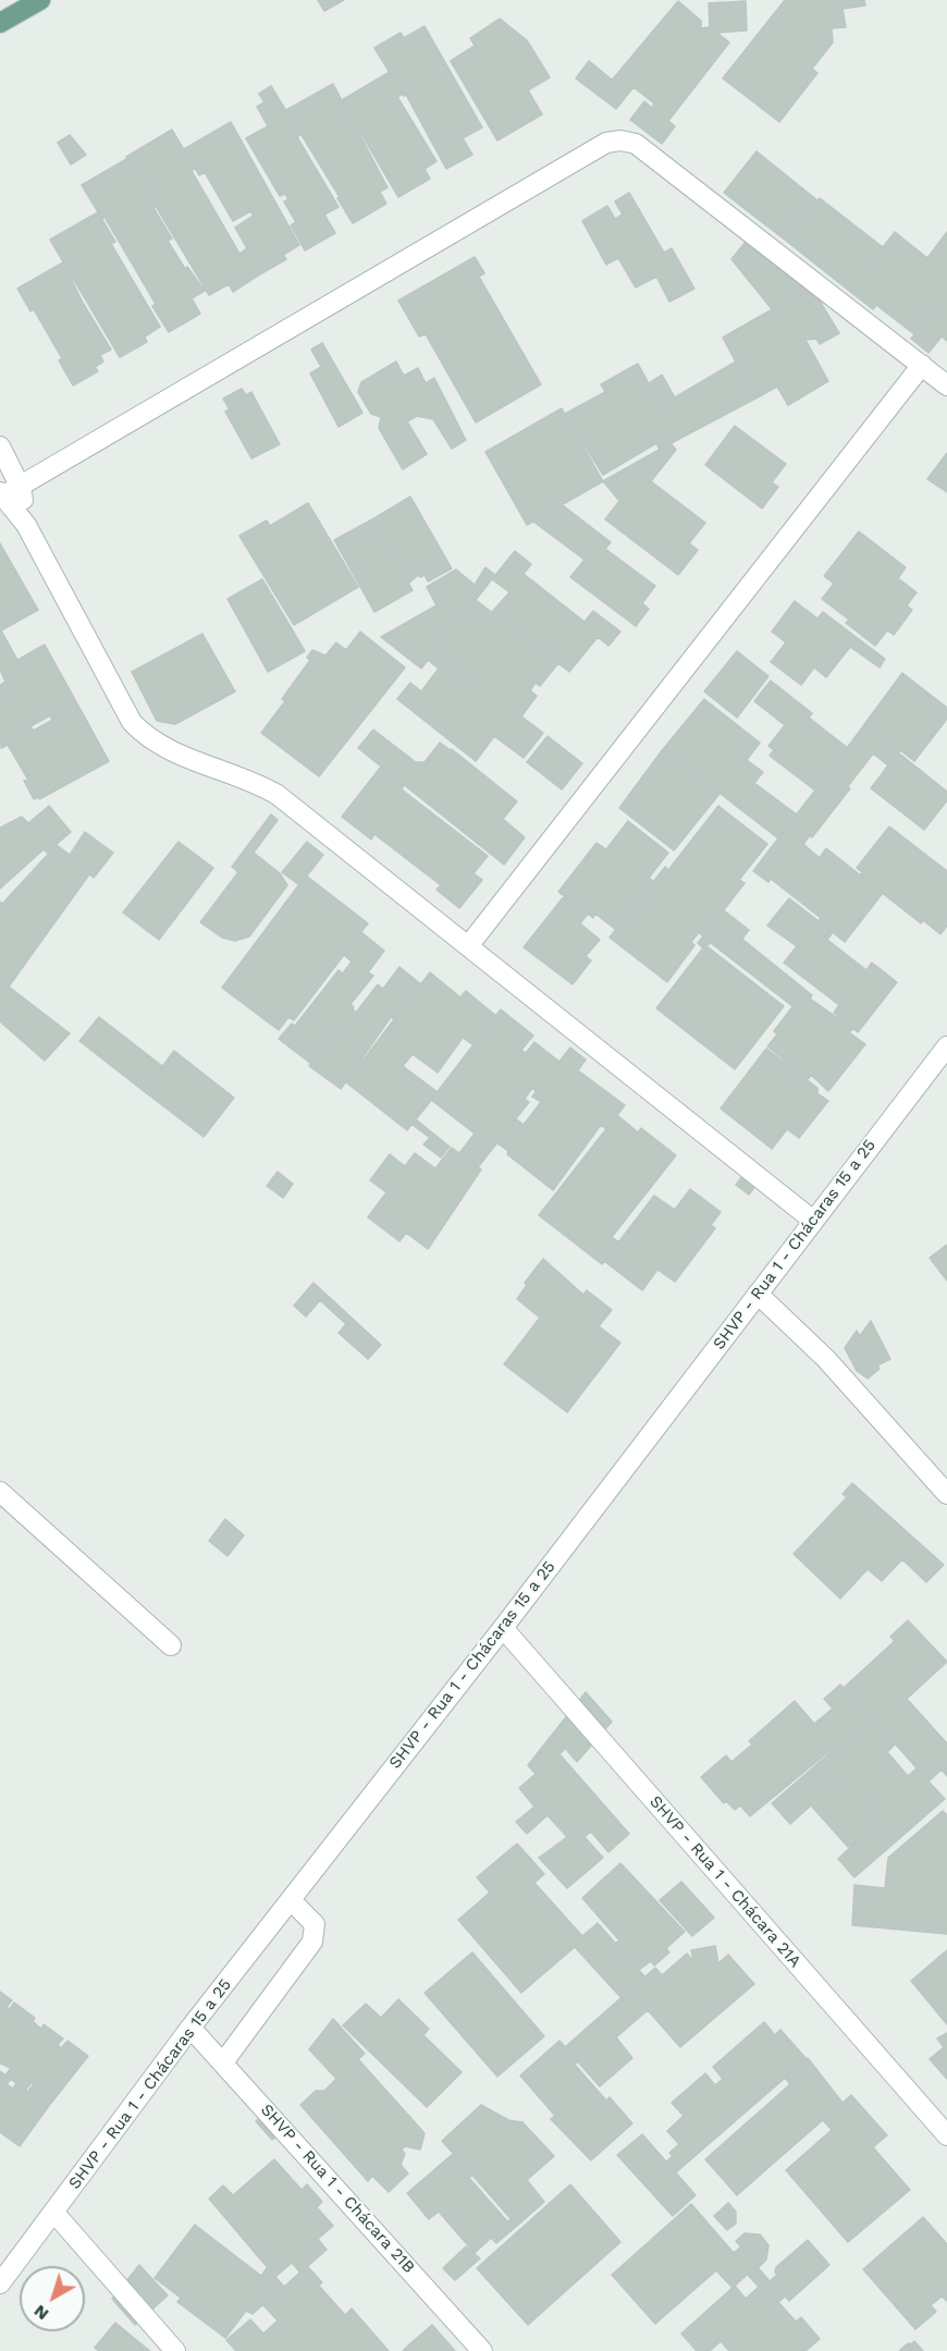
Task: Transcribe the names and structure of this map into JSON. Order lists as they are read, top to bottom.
{
  "streets": {
    "street": ["SHVP - Rua 1 - Chácaras 15 a 25", "SHVP - Rua 1 - Chácara 21A", "SHVP - Rua 1 - Chácara 21B"]
  },
  "crossings": [
    ["SHVP - Rua 1 - Chácaras 15 a 25", "SHVP - Rua 1 - Chácara 21A"],
    ["SHVP - Rua 1 - Chácaras 15 a 25", "SHVP - Rua 1 - Chácara 21B"]
  ],
  "north": "bottom left"
}
